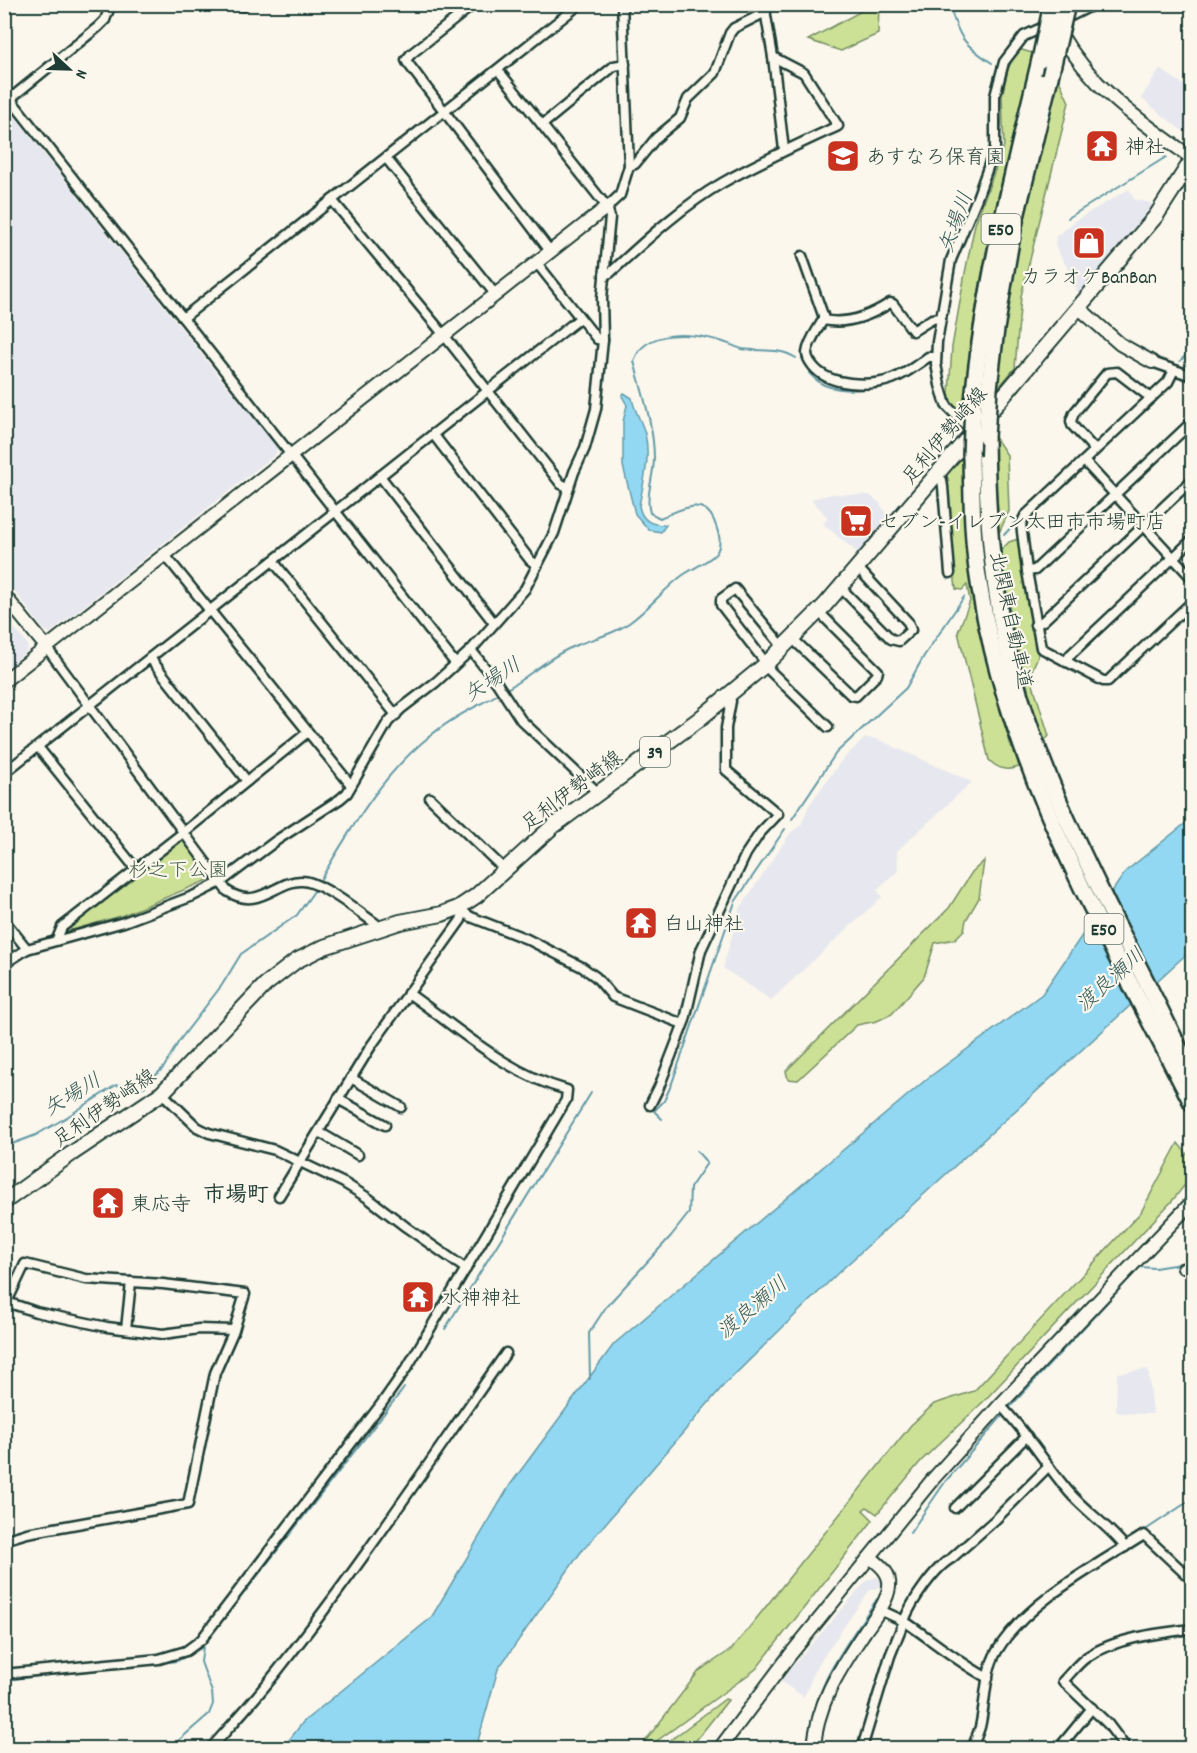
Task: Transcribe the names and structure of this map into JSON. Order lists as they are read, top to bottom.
{
  "streets": {
    "highway": ["E50", "北関東自動車道"],
    "main road": ["足利伊勢崎線", "39"]
  },
  "crossings": [
    ["足利伊勢崎線", "北関東自動車道"]
  ],
  "districts": ["市場町"],
  "water": ["矢場川", "渡良瀬川"],
  "parks": ["杉之下公園"],
  "places": {
    "temple": [
      "神社",
      "白山神社",
      "東応寺",
      "水神神社"
    ],
    "school or university": ["あすなろ保育園"],
    "shop": ["カラオケBanBan"],
    "supermarket": ["セブン−イレブン太田市市場町店"]
  },
  "north": "right"
}
